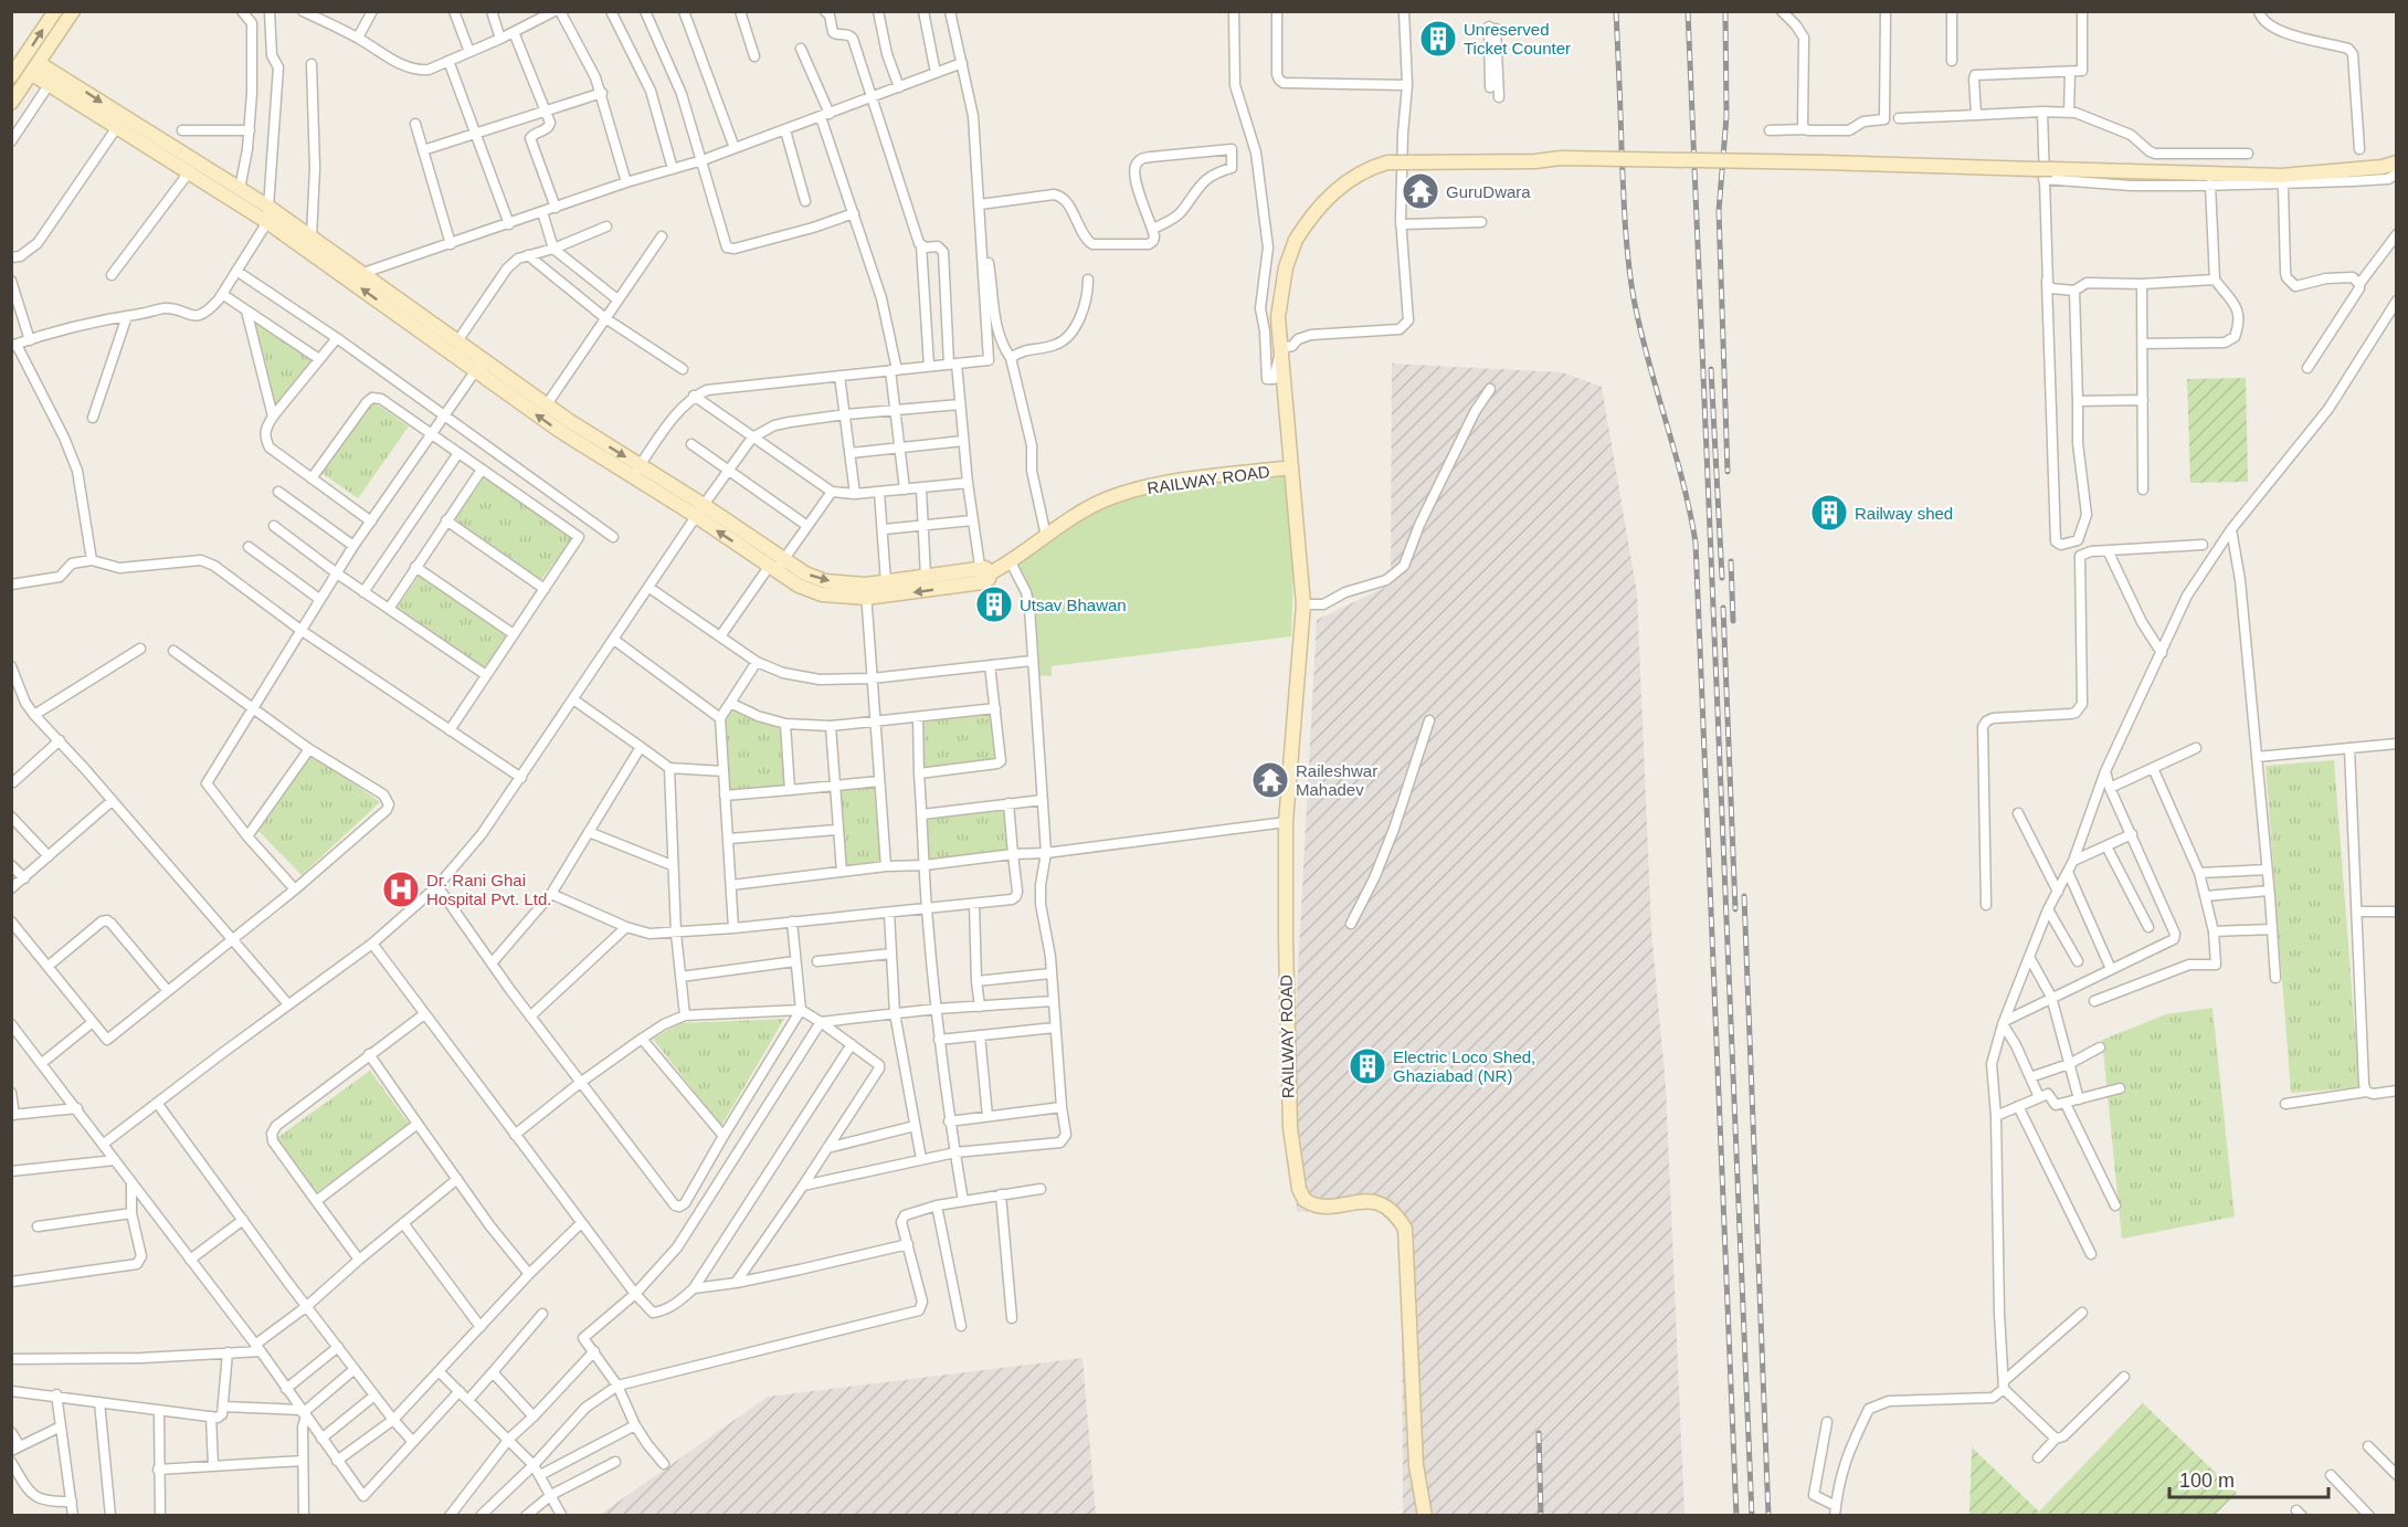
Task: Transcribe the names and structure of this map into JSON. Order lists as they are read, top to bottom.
{
  "streets": {
    "street": ["RAILWAY ROAD"]
  },
  "places": {
    "building": [
      "Unreserved Ticket Counter",
      "Railway shed",
      "Utsav Bhawan",
      "Electric Loco Shed, Ghaziabad (NR)"
    ],
    "temple": ["GuruDwara", "Raileshwar Mahadev"],
    "hospital": ["Dr. Rani Ghai Hospital Pvt. Ltd."]
  },
  "scale_bar": "100 m"
}
